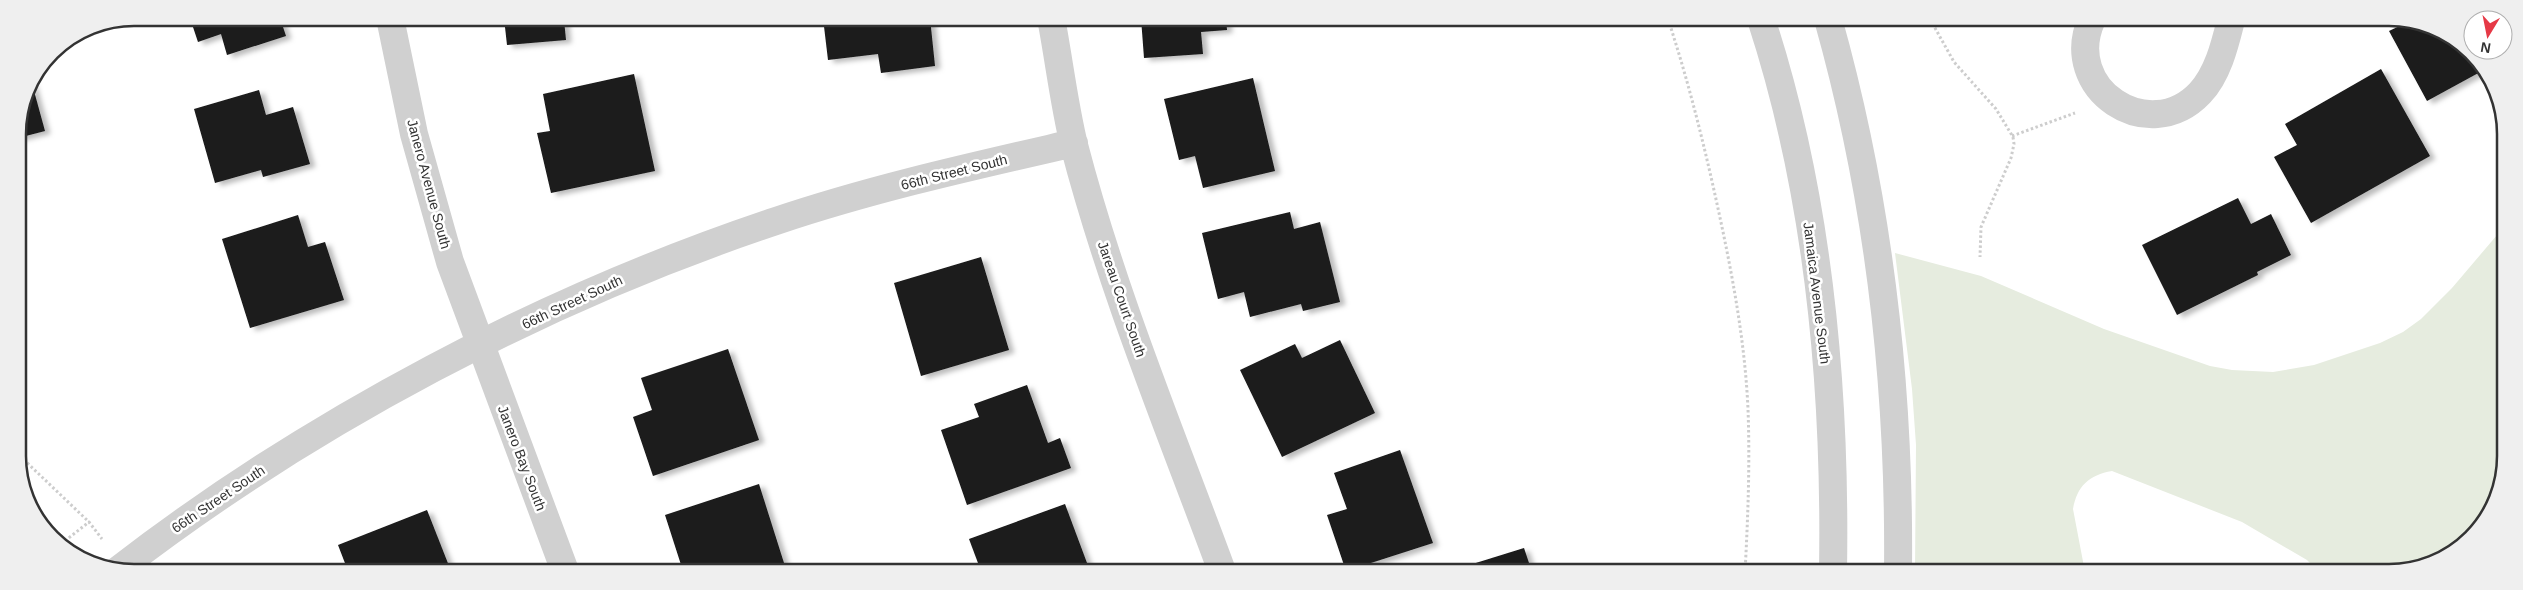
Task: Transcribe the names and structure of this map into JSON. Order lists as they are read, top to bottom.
{
  "streets": {
    "street": [
      "66th Street South",
      "Janero Avenue South",
      "Jamaica Avenue South",
      "Jareau Court South",
      "Janero Bay South"
    ]
  },
  "crossings": [
    ["66th Street South", "Janero Avenue South"],
    ["66th Street South", "Jareau Court South"],
    ["66th Street South", "Janero Bay South"],
    ["Janero Avenue South", "Janero Bay South"]
  ],
  "north": "bottom"
}
